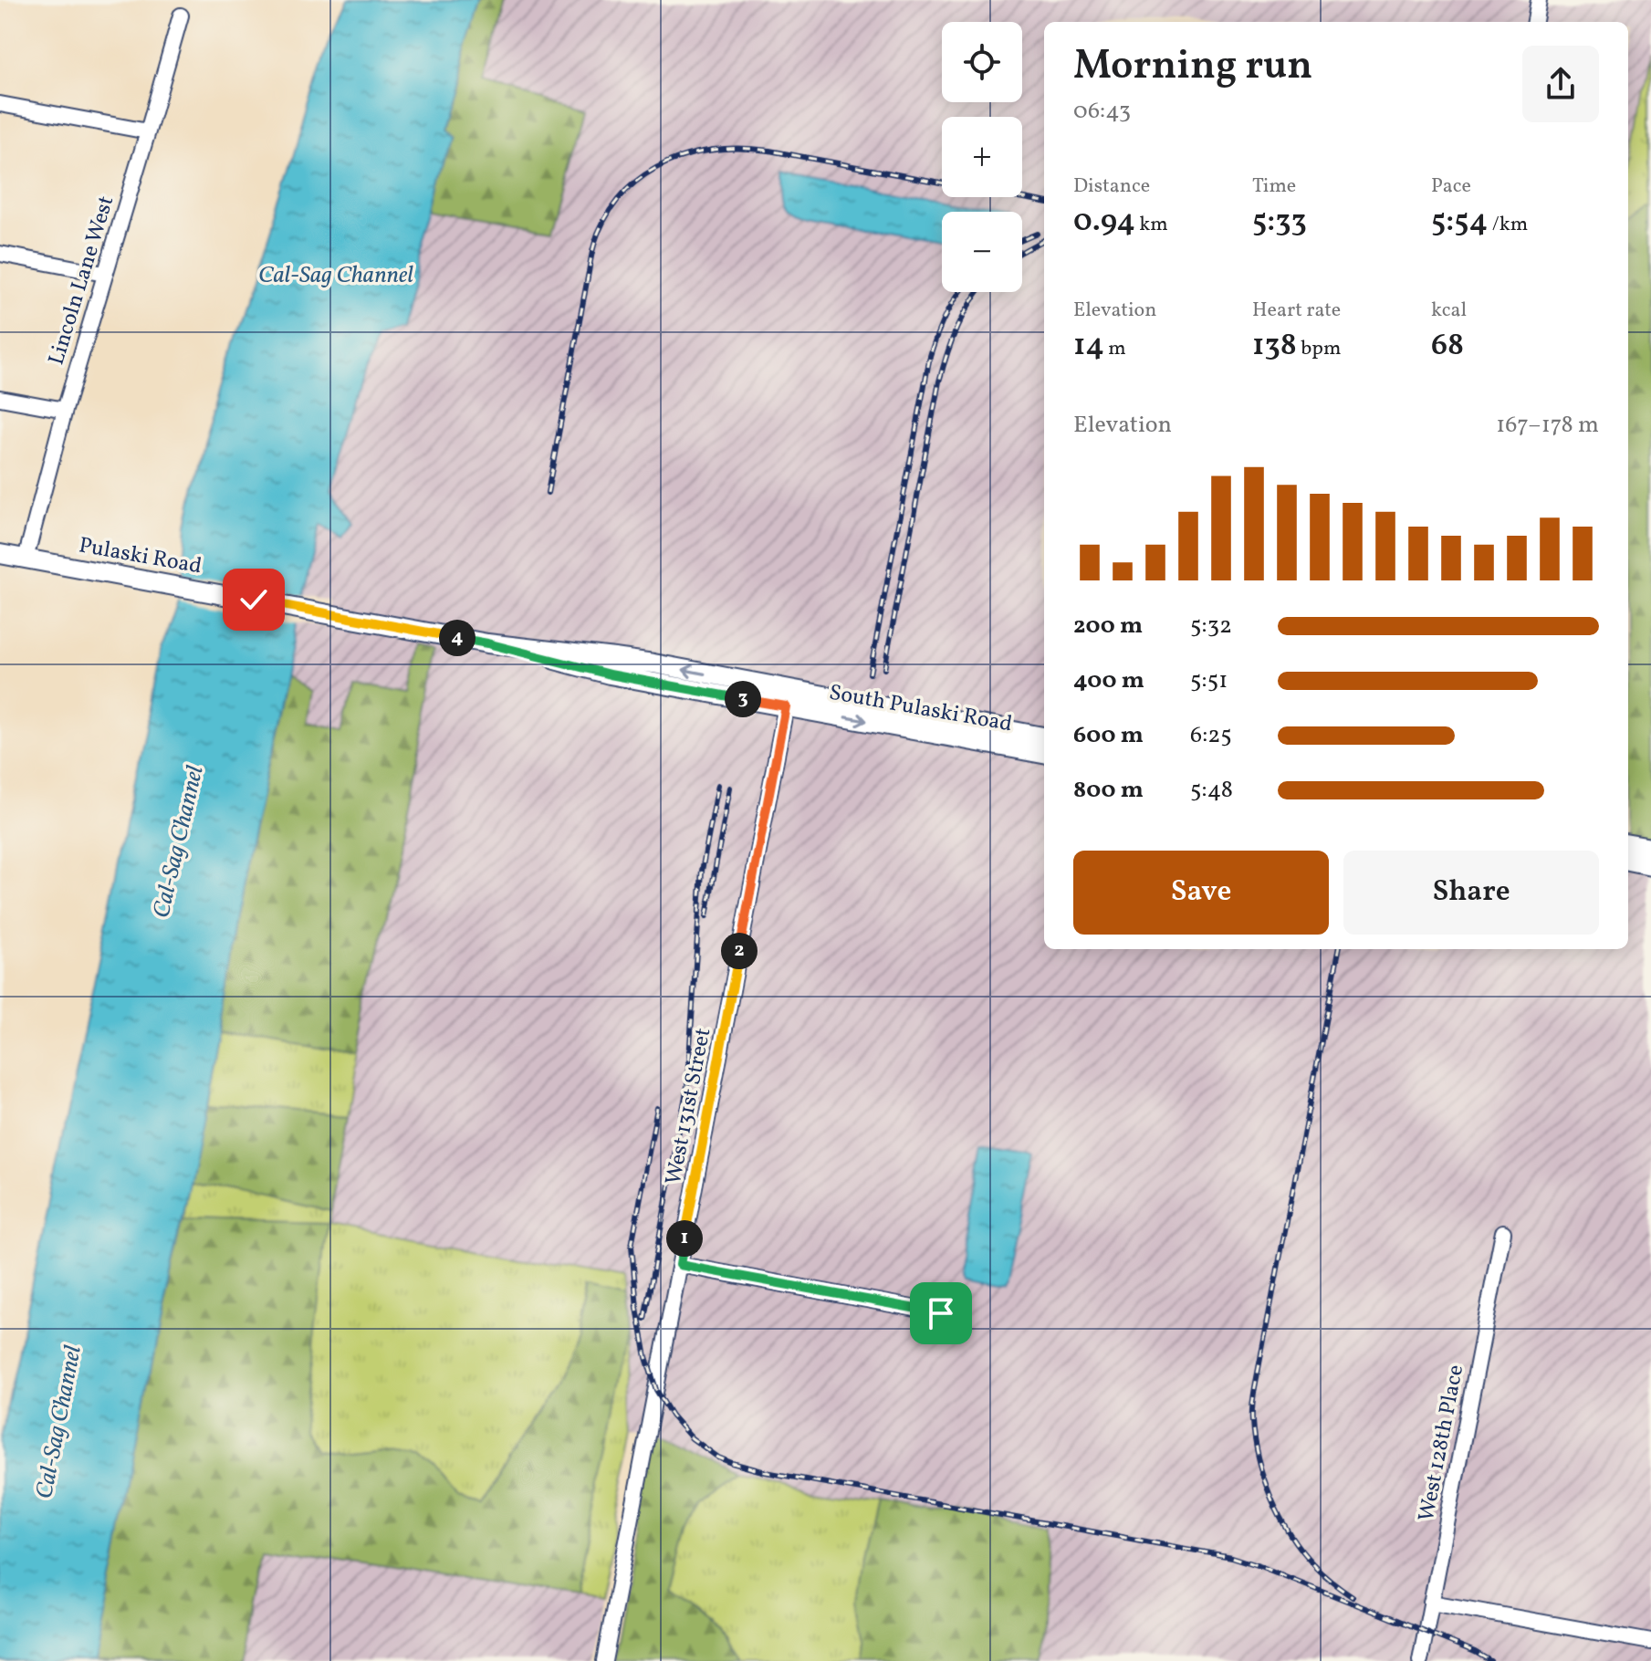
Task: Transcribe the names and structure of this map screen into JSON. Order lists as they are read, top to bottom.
{
  "streets": {
    "main road": ["Pulaski Road", "South Pulaski Road"],
    "street": ["Lincoln Lane West", "West 131st Street", "West 128th Place"]
  },
  "crossings": [
    ["Lincoln Lane West", "Pulaski Road"],
    ["Pulaski Road", "South Pulaski Road"],
    ["Pulaski Road", "West 131st Street"],
    ["South Pulaski Road", "West 131st Street"]
  ],
  "water": ["Cal-Sag Channel"],
  "page": {
    "map_buttons": ["+", "−"],
    "heading": ["Morning run", "06:43"],
    "stats": [
      ["Distance", "0.94 km"],
      ["Time", "5:33"],
      ["Pace", "5:54 /km"],
      ["Elevation", "14 m"],
      ["Heart rate", "138 bpm"],
      ["kcal", "68"]
    ],
    "chart": ["Elevation", "167–178 m"],
    "list": [
      {
        "name": "200 m",
        "note": "5:32"
      },
      {
        "name": "400 m",
        "note": "5:51"
      },
      {
        "name": "600 m",
        "note": "6:25"
      },
      {
        "name": "800 m",
        "note": "5:48"
      }
    ],
    "pins": [
      "4",
      "3",
      "2",
      "1"
    ],
    "buttons": ["Save", "Share"]
  }
}
